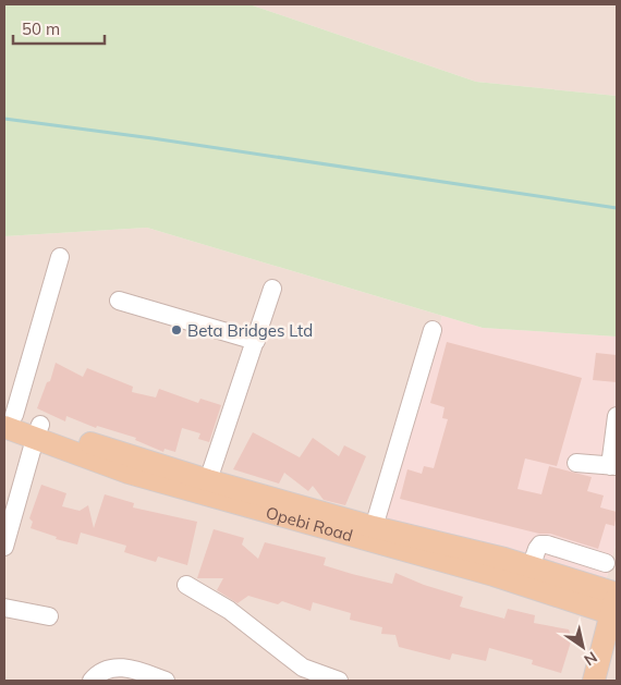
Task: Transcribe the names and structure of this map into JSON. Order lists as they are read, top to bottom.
{
  "streets": {
    "main road": ["Opebi Road"]
  },
  "places": ["Beta Bridges Ltd"],
  "scale_bar": "50 m",
  "north": "bottom right"
}
